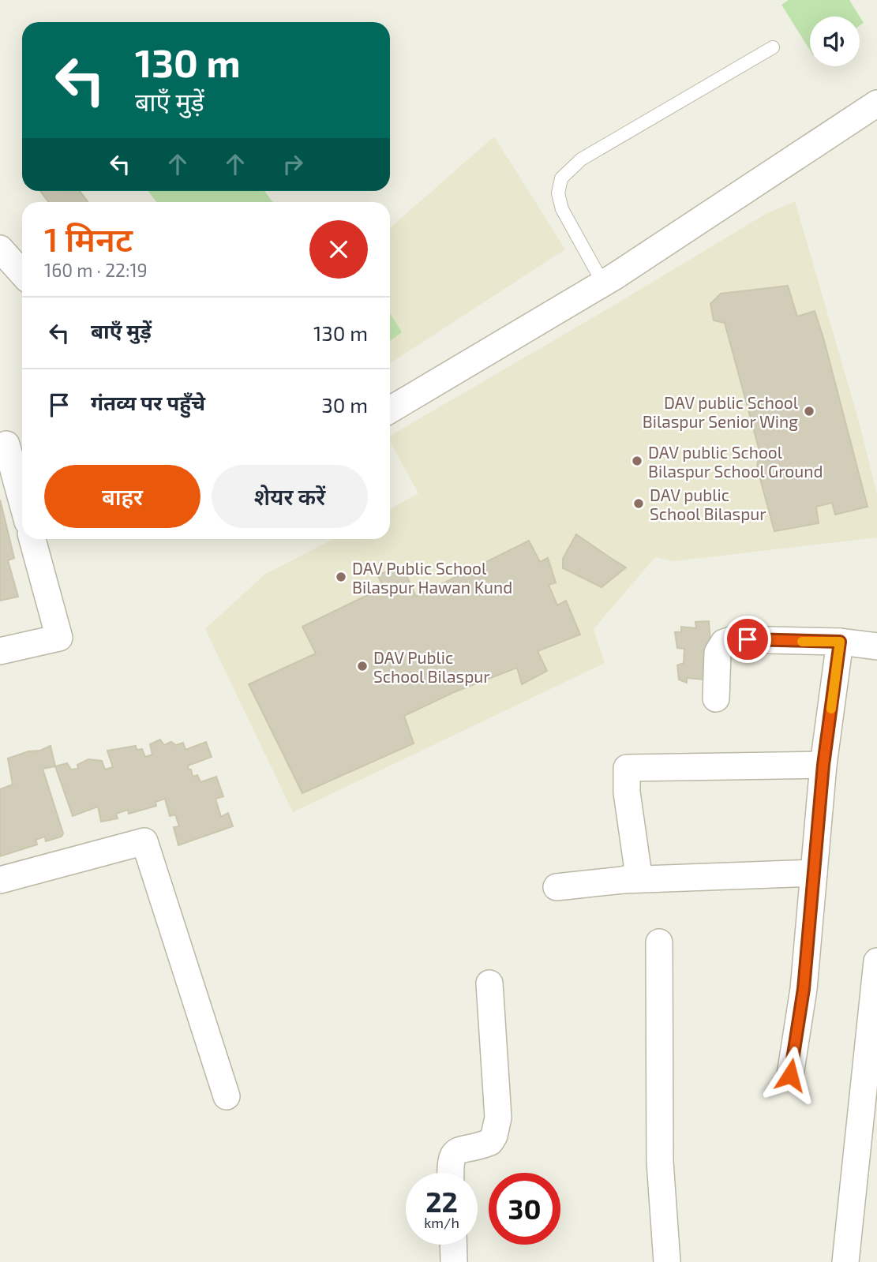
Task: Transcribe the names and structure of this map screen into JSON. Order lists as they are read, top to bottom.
{
  "places": [
    "DAV public School Bilaspur Senior Wing",
    "DAV public School Bilaspur School Ground",
    "DAV public School Bilaspur",
    "DAV Public School Bilaspur Hawan Kund",
    "DAV Public School Bilaspur"
  ],
  "page": {
    "turn": ["130 m", "बाएँ मुड़ें"],
    "heading": ["1 मिनट", "160 m · 22:19"],
    "list": [
      {
        "name": "बाएँ मुड़ें",
        "value": "130 m"
      },
      {
        "name": "गंतव्य पर पहुँचे",
        "value": "30 m"
      }
    ],
    "buttons": ["बाहर", "शेयर करें"],
    "speed": "22 km/h",
    "limit": "30"
  }
}
